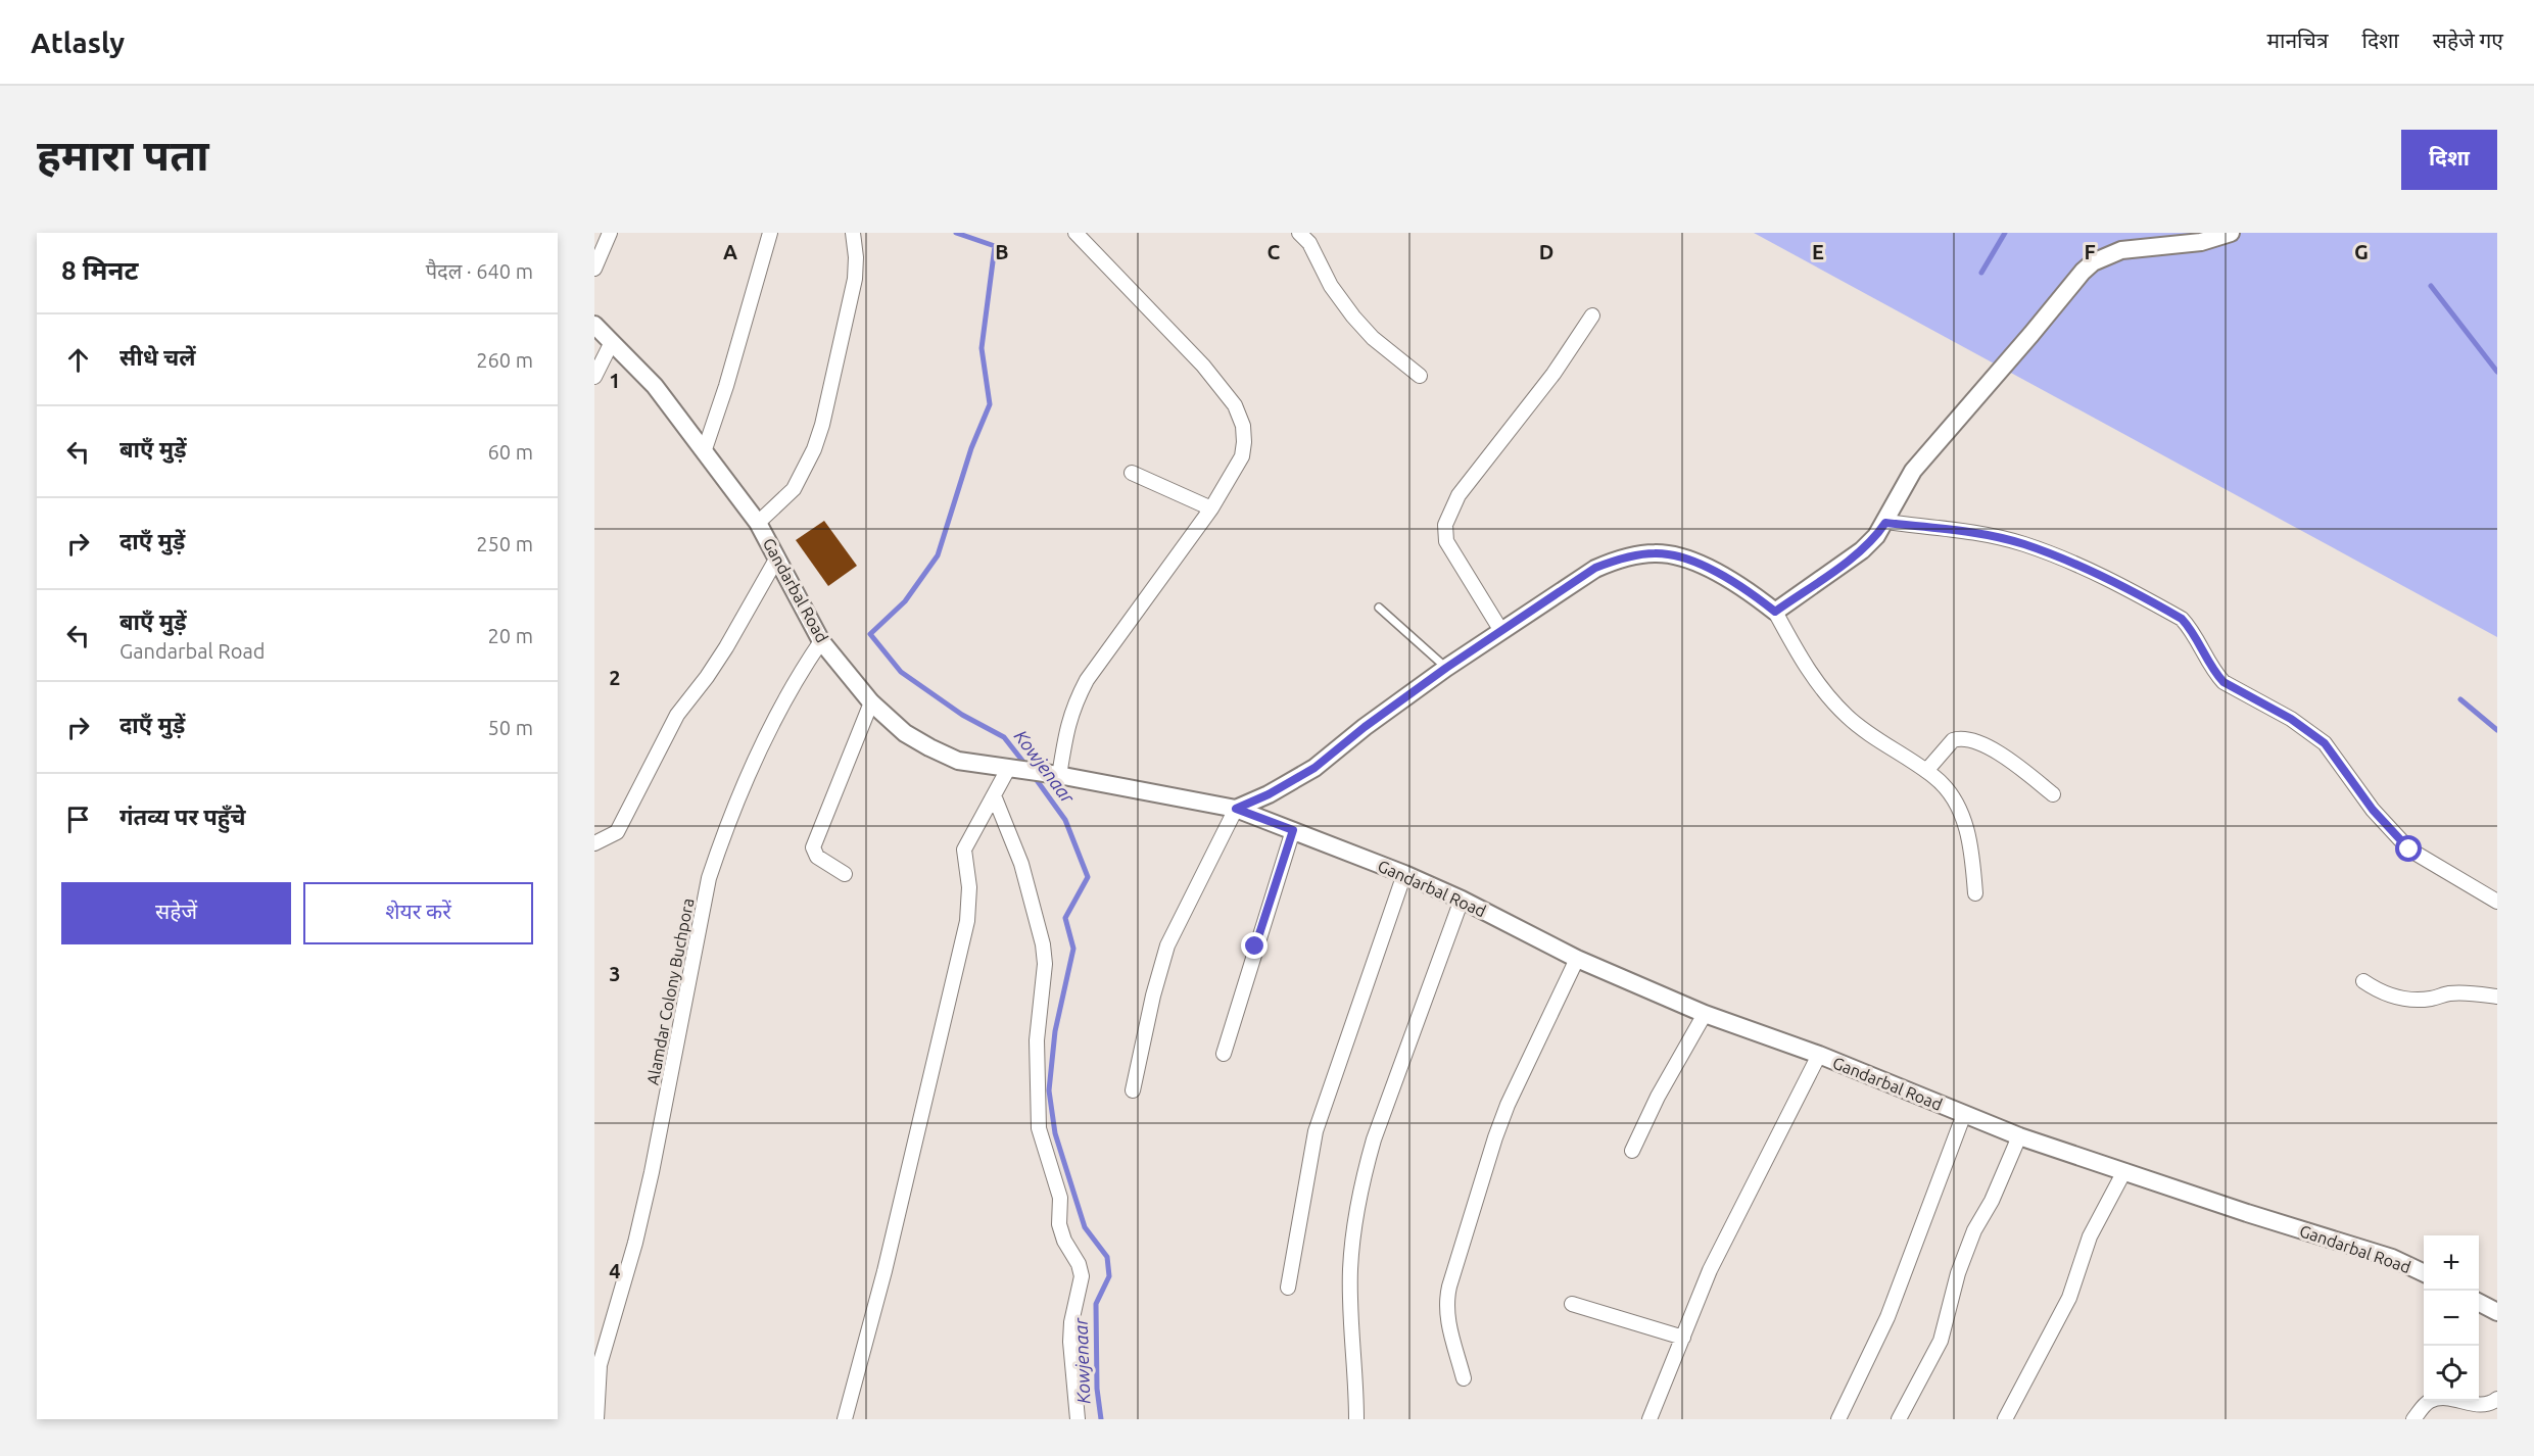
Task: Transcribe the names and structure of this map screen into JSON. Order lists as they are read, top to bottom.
{
  "streets": {
    "street": ["Gandarbal Road", "Alamdar Colony Buchpora"]
  },
  "crossings": [
    ["Gandarbal Road", "Alamdar Colony Buchpora"]
  ],
  "water": ["Kowjenaar"],
  "page": {
    "header": "Atlasly",
    "nav": ["मानचित्र", "दिशा", "सहेजे गए"],
    "buttons": [
      "दिशा",
      ["सहेजें", "शेयर करें"]
    ],
    "title": "हमारा पता",
    "heading": ["8 मिनट", "पैदल · 640 m"],
    "list": [
      ["सीधे चलें", "260 m"],
      ["बाएँ मुड़ें", "60 m"],
      ["दाएँ मुड़ें", "250 m"],
      ["बाएँ मुड़ें", "Gandarbal Road", "20 m"],
      ["दाएँ मुड़ें", "50 m"],
      "गंतव्य पर पहुँचे"
    ],
    "map_buttons": ["+", "−"]
  },
  "grid": {
    "columns": [
      "A",
      "B",
      "C",
      "D",
      "E",
      "F",
      "G"
    ],
    "rows": [
      "1",
      "2",
      "3",
      "4"
    ]
  }
}
